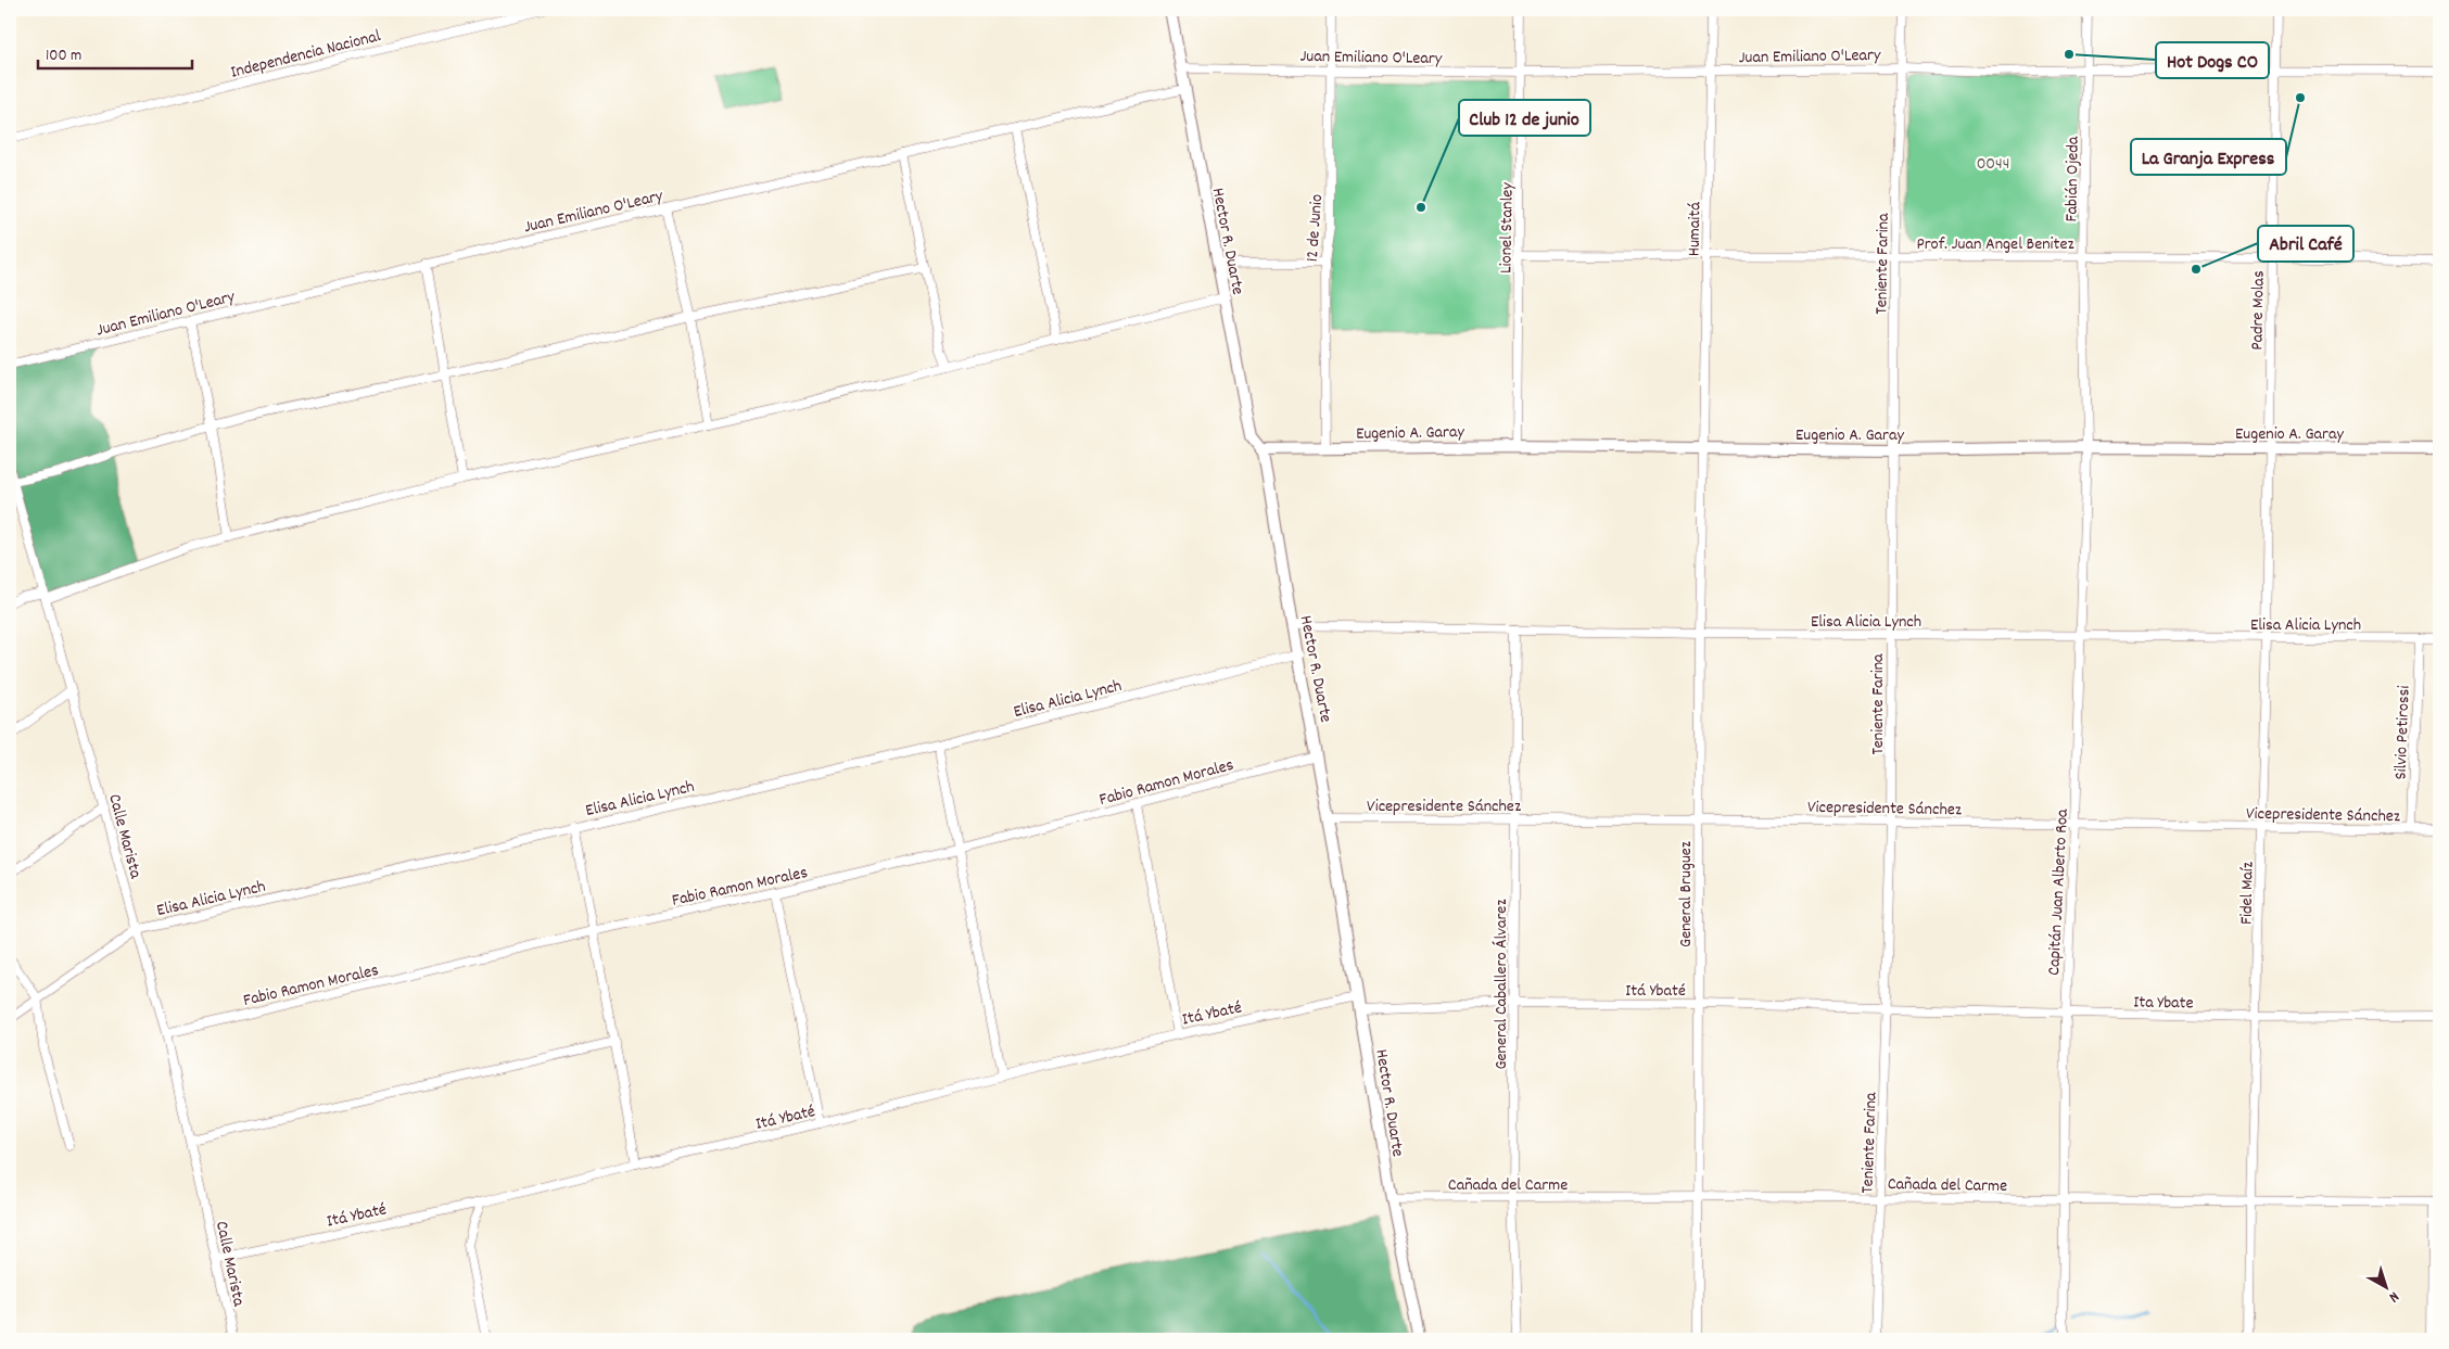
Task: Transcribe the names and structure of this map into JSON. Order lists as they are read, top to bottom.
{
  "streets": {
    "street": [
      "Independencia Nacional",
      "Juan Emiliano O'Leary",
      "Fabián Ojeda",
      "12 de Junio",
      "Lionel Stanley",
      "Humaitá",
      "Hector R. Duarte",
      "Prof. Juan Angel Benitez",
      "Teniente Farina",
      "Padre Molas",
      "Eugenio A. Garay",
      "Elisa Alicia Lynch",
      "Silvio Petirossi",
      "Fabio Ramon Morales",
      "Vicepresidente Sánchez",
      "Calle Marista",
      "Capitán Juan Alberto Roa",
      "Fidel Maíz",
      "General Bruguez",
      "General Caballero Álvarez",
      "Itá Ybaté",
      "Ita Ybate",
      "Cañada del Carme"
    ]
  },
  "crossings": [
    ["Juan Emiliano O'Leary", "Fabián Ojeda"],
    ["Juan Emiliano O'Leary", "12 de Junio"],
    ["Juan Emiliano O'Leary", "Lionel Stanley"],
    ["Juan Emiliano O'Leary", "Humaitá"],
    ["Juan Emiliano O'Leary", "Hector R. Duarte"],
    ["Juan Emiliano O'Leary", "Teniente Farina"],
    ["Juan Emiliano O'Leary", "Padre Molas"],
    ["Fabián Ojeda", "Prof. Juan Angel Benitez"],
    ["Fabián Ojeda", "Eugenio A. Garay"],
    ["Fabián Ojeda", "Capitán Juan Alberto Roa"],
    ["12 de Junio", "Eugenio A. Garay"],
    ["Lionel Stanley", "Prof. Juan Angel Benitez"],
    ["Lionel Stanley", "Eugenio A. Garay"],
    ["Humaitá", "Prof. Juan Angel Benitez"],
    ["Humaitá", "Eugenio A. Garay"],
    ["Humaitá", "General Bruguez"],
    ["Hector R. Duarte", "Eugenio A. Garay"],
    ["Hector R. Duarte", "Elisa Alicia Lynch"],
    ["Hector R. Duarte", "Fabio Ramon Morales"],
    ["Hector R. Duarte", "Vicepresidente Sánchez"],
    ["Hector R. Duarte", "Itá Ybaté"],
    ["Hector R. Duarte", "Cañada del Carme"],
    ["Prof. Juan Angel Benitez", "Teniente Farina"],
    ["Prof. Juan Angel Benitez", "Padre Molas"],
    ["Teniente Farina", "Eugenio A. Garay"],
    ["Teniente Farina", "Elisa Alicia Lynch"],
    ["Teniente Farina", "Vicepresidente Sánchez"],
    ["Teniente Farina", "Itá Ybaté"],
    ["Teniente Farina", "Ita Ybate"],
    ["Teniente Farina", "Cañada del Carme"],
    ["Padre Molas", "Eugenio A. Garay"],
    ["Padre Molas", "Fidel Maíz"],
    ["Eugenio A. Garay", "Capitán Juan Alberto Roa"],
    ["Eugenio A. Garay", "Fidel Maíz"],
    ["Eugenio A. Garay", "General Bruguez"],
    ["Elisa Alicia Lynch", "Silvio Petirossi"],
    ["Elisa Alicia Lynch", "Calle Marista"],
    ["Elisa Alicia Lynch", "Capitán Juan Alberto Roa"],
    ["Elisa Alicia Lynch", "Fidel Maíz"],
    ["Elisa Alicia Lynch", "General Bruguez"],
    ["Elisa Alicia Lynch", "General Caballero Álvarez"],
    ["Silvio Petirossi", "Vicepresidente Sánchez"],
    ["Fabio Ramon Morales", "Calle Marista"],
    ["Vicepresidente Sánchez", "Capitán Juan Alberto Roa"],
    ["Vicepresidente Sánchez", "Fidel Maíz"],
    ["Vicepresidente Sánchez", "General Bruguez"],
    ["Vicepresidente Sánchez", "General Caballero Álvarez"],
    ["Calle Marista", "Itá Ybaté"],
    ["Capitán Juan Alberto Roa", "Ita Ybate"],
    ["Capitán Juan Alberto Roa", "Cañada del Carme"],
    ["Fidel Maíz", "Ita Ybate"],
    ["Fidel Maíz", "Cañada del Carme"],
    ["General Bruguez", "Itá Ybaté"],
    ["General Bruguez", "Cañada del Carme"],
    ["General Caballero Álvarez", "Itá Ybaté"],
    ["General Caballero Álvarez", "Cañada del Carme"],
    ["Itá Ybaté", "Ita Ybate"]
  ],
  "parks": ["0044"],
  "places": [
    "Hot Dogs CO",
    "La Granja Express",
    "Club 12 de junio",
    "Abril Café"
  ],
  "scale_bar": "100 m",
  "north": "bottom right"
}
